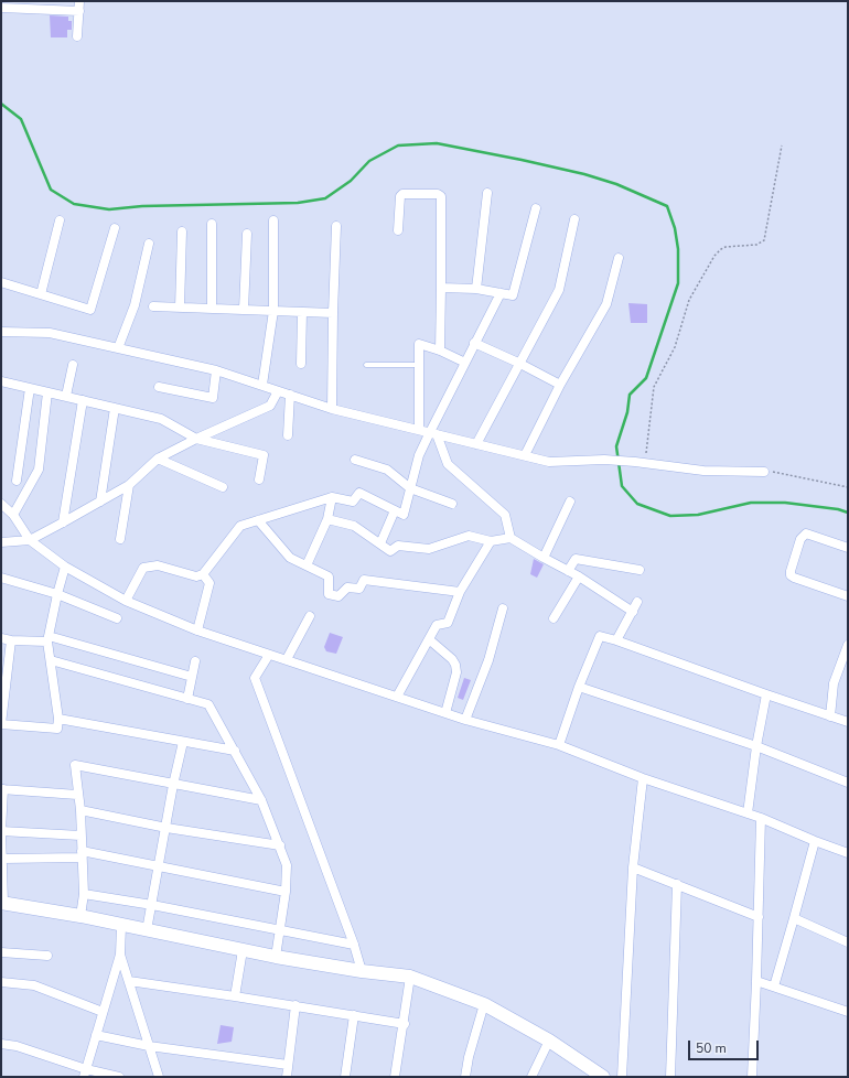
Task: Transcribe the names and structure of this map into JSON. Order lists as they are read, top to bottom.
{
  "scale_bar": "50 m"
}
